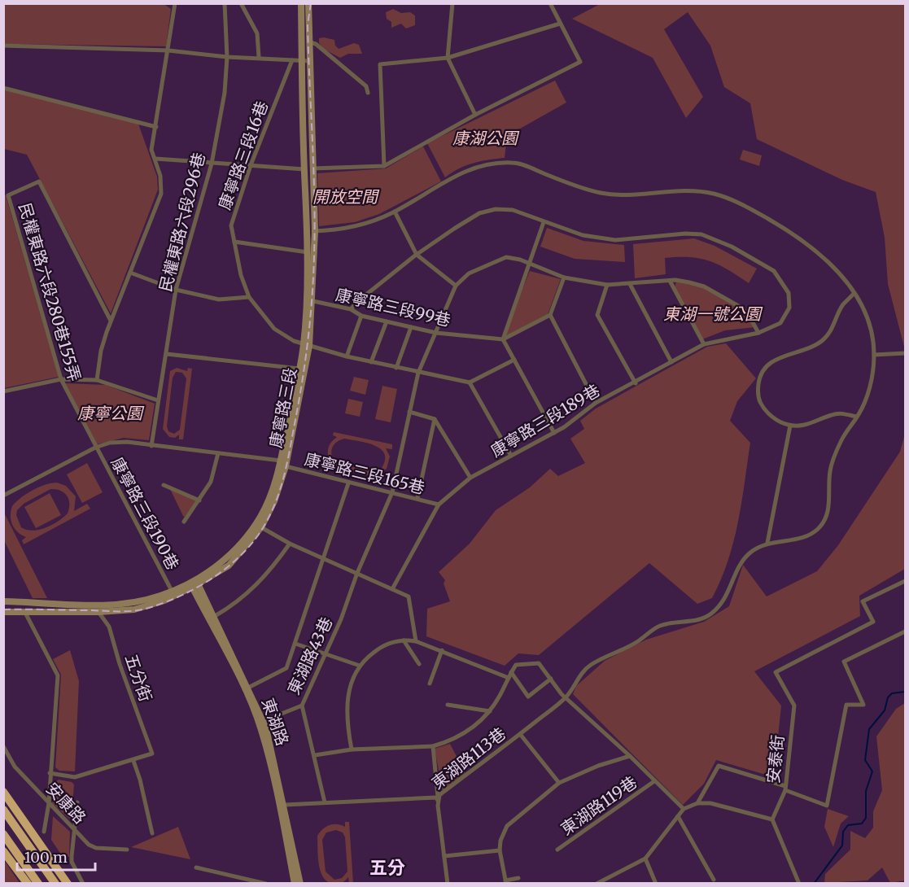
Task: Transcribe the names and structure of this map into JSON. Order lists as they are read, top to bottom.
{
  "streets": {
    "main road": ["康寧路三段", "東湖路"],
    "street": [
      "康寧路三段16巷",
      "民權東路六段296巷",
      "民權東路六段280巷155弄",
      "康寧路三段99巷",
      "康寧路三段189巷",
      "康寧路三段165巷",
      "康寧路三段190巷",
      "東湖路43巷",
      "五分街",
      "東湖路113巷",
      "安泰街",
      "安康路",
      "東湖路119巷"
    ]
  },
  "crossings": [
    ["康寧路三段16巷", "康寧路三段"],
    ["康寧路三段16巷", "東湖路43巷"],
    ["民權東路六段280巷155弄", "康寧路三段190巷"],
    ["康寧路三段99巷", "康寧路三段"],
    ["康寧路三段99巷", "康寧路三段189巷"],
    ["康寧路三段99巷", "東湖路43巷"],
    ["康寧路三段", "康寧路三段165巷"],
    ["康寧路三段", "康寧路三段190巷"],
    ["康寧路三段", "五分街"],
    ["康寧路三段", "東湖路"],
    ["康寧路三段189巷", "康寧路三段165巷"],
    ["康寧路三段165巷", "東湖路43巷"],
    ["東湖路43巷", "東湖路"],
    ["東湖路", "東湖路113巷"]
  ],
  "districts": ["五分"],
  "parks": [
    "康湖公園",
    "開放空間",
    "東湖一號公園",
    "康寧公園"
  ],
  "scale_bar": "100 m"
}
